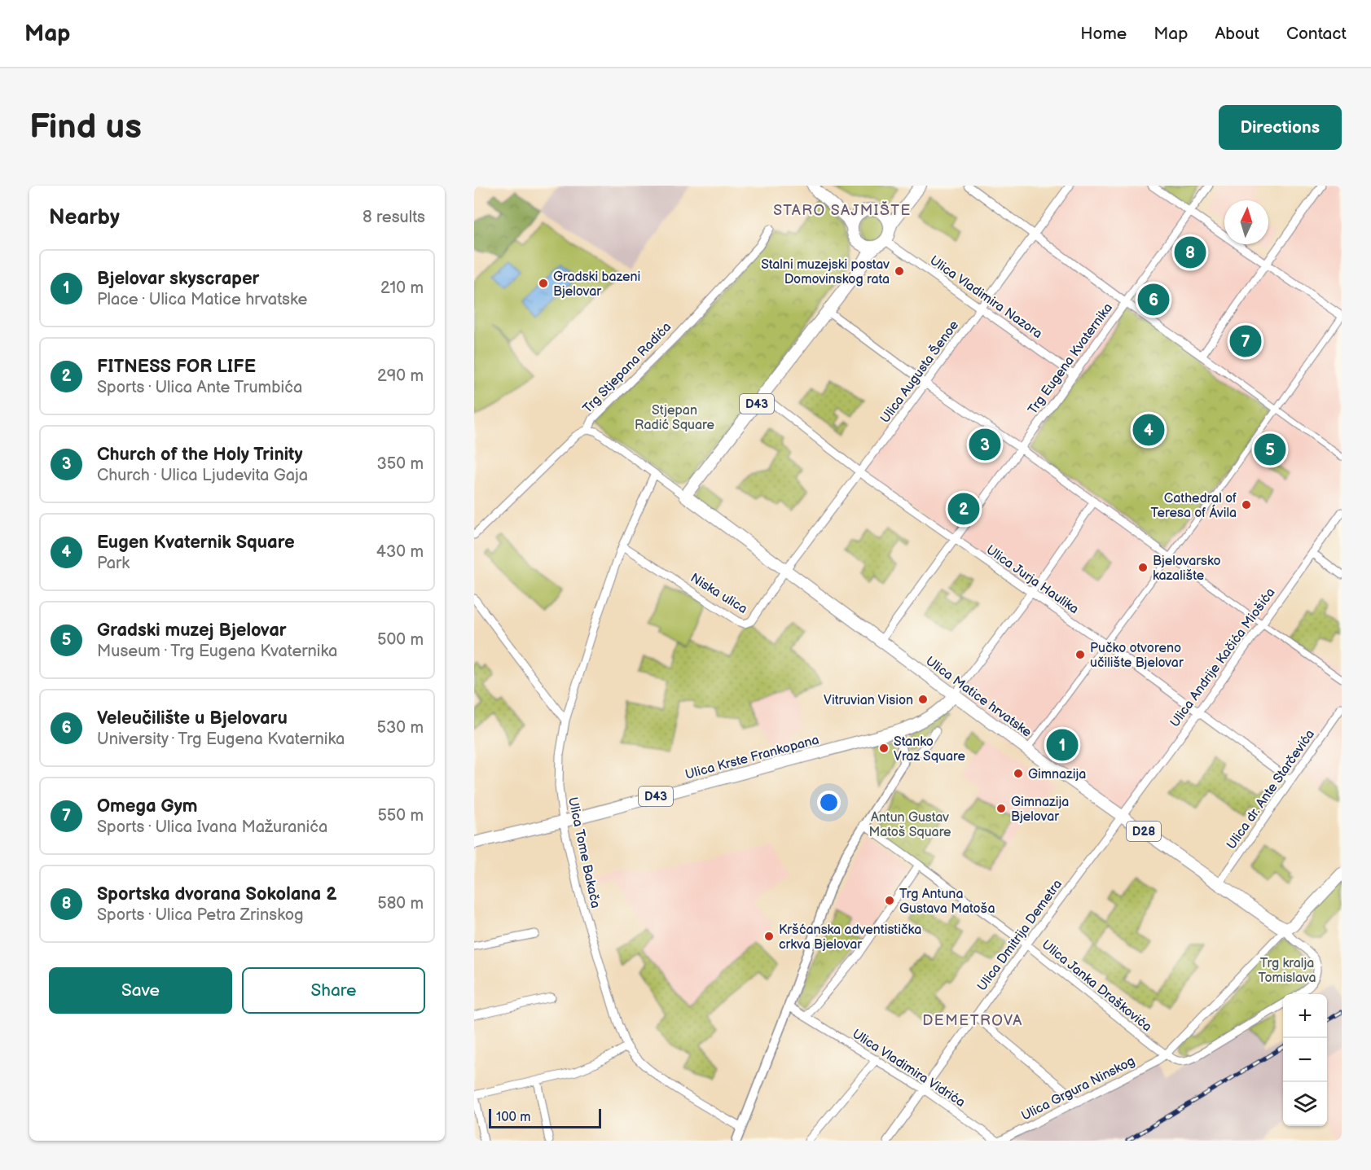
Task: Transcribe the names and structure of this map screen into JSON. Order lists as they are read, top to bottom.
{
  "streets": {
    "main road": [
      "D43",
      "Ulica Matice hrvatske",
      "Ulica Krste Frankopana",
      "D28"
    ],
    "street": [
      "Ulica Vladimira Nazora",
      "Trg Eugena Kvaternika",
      "Trg Stjepana Radića",
      "Ulica Augusta Šenoe",
      "Ulica Jurja Haulika",
      "Niska ulica",
      "Ulica Andrije Kačića Miošića",
      "Ulica dr. Ante Starčevića",
      "Ulica Tome Bakača",
      "Ulica Dmitrija Demetra",
      "Ulica Janka Draškovića",
      "Ulica Vladimira Vidrića",
      "Ulica Grgura Ninskog"
    ]
  },
  "crossings": [
    ["Ulica Vladimira Nazora", "Trg Eugena Kvaternika"],
    ["Ulica Vladimira Nazora", "Ulica Augusta Šenoe"],
    ["Ulica Vladimira Nazora", "D43"],
    ["Trg Eugena Kvaternika", "Ulica Jurja Haulika"],
    ["Trg Eugena Kvaternika", "Ulica Matice hrvatske"],
    ["Trg Stjepana Radića", "D43"],
    ["Trg Stjepana Radića", "Ulica Matice hrvatske"],
    ["Trg Stjepana Radića", "Ulica Tome Bakača"],
    ["Ulica Augusta Šenoe", "Ulica Jurja Haulika"],
    ["Ulica Augusta Šenoe", "Niska ulica"],
    ["Ulica Augusta Šenoe", "Ulica Matice hrvatske"],
    ["D43", "Ulica Jurja Haulika"],
    ["D43", "Ulica Matice hrvatske"],
    ["D43", "Ulica Krste Frankopana"],
    ["Ulica Jurja Haulika", "Ulica Andrije Kačića Miošića"],
    ["Ulica Jurja Haulika", "Ulica dr. Ante Starčevića"],
    ["Niska ulica", "Ulica Matice hrvatske"],
    ["Niska ulica", "Ulica Tome Bakača"],
    ["Ulica Andrije Kačića Miošića", "Ulica Matice hrvatske"],
    ["Ulica Andrije Kačića Miošića", "Ulica Dmitrija Demetra"],
    ["Ulica Matice hrvatske", "Ulica dr. Ante Starčevića"],
    ["Ulica Matice hrvatske", "Ulica Dmitrija Demetra"],
    ["Ulica Krste Frankopana", "Ulica Tome Bakača"],
    ["Ulica Dmitrija Demetra", "Ulica Janka Draškovića"],
    ["Ulica Dmitrija Demetra", "Ulica Vladimira Vidrića"],
    ["Ulica Janka Draškovića", "Ulica Grgura Ninskog"]
  ],
  "districts": ["STARO SAJMIŠTE", "DEMETROVA"],
  "parks": ["Stjepan Radić Square", "Antun Gustav Matoš Square", "Trg kralja Tomislava"],
  "places": [
    "Stalni muzejski postav Domovinskog rata",
    "Gradski bazeni Bjelovar",
    "Cathedral of Teresa of Ávila",
    "Bjelovarsko kazalište",
    "Pučko otvoreno učilište Bjelovar",
    "Vitruvian Vision",
    "Stanko Vraz Square",
    "Gimnazija",
    "Gimnazija Bjelovar",
    "Trg Antuna Gustava Matoša",
    "Kršćanska adventistička crkva Bjelovar"
  ],
  "scale_bar": "100 m",
  "north": "top",
  "page": {
    "header": "Map",
    "nav": [
      "Home",
      "Map",
      "About",
      "Contact"
    ],
    "buttons": [
      "Directions",
      ["Save", "Share"]
    ],
    "title": "Find us",
    "heading": ["Nearby", "8 results"],
    "pins": [
      "8",
      "6",
      "7",
      "4",
      "3",
      "5",
      "2",
      "1"
    ],
    "list": [
      {
        "mark": "1",
        "name": "Bjelovar skyscraper",
        "note": "Place · Ulica Matice hrvatske",
        "value": "210 m"
      },
      {
        "mark": "2",
        "name": "FITNESS FOR LIFE",
        "note": "Sports · Ulica Ante Trumbića",
        "value": "290 m"
      },
      {
        "mark": "3",
        "name": "Church of the Holy Trinity",
        "note": "Church · Ulica Ljudevita Gaja",
        "value": "350 m"
      },
      {
        "mark": "4",
        "name": "Eugen Kvaternik Square",
        "note": "Park",
        "value": "430 m"
      },
      {
        "mark": "5",
        "name": "Gradski muzej Bjelovar",
        "note": "Museum · Trg Eugena Kvaternika",
        "value": "500 m"
      },
      {
        "mark": "6",
        "name": "Veleučilište u Bjelovaru",
        "note": "University · Trg Eugena Kvaternika",
        "value": "530 m"
      },
      {
        "mark": "7",
        "name": "Omega Gym",
        "note": "Sports · Ulica Ivana Mažuranića",
        "value": "550 m"
      },
      {
        "mark": "8",
        "name": "Sportska dvorana Sokolana 2",
        "note": "Sports · Ulica Petra Zrinskog",
        "value": "580 m"
      }
    ],
    "map_buttons": ["+", "−"],
    "scale": "100 m"
  }
}
